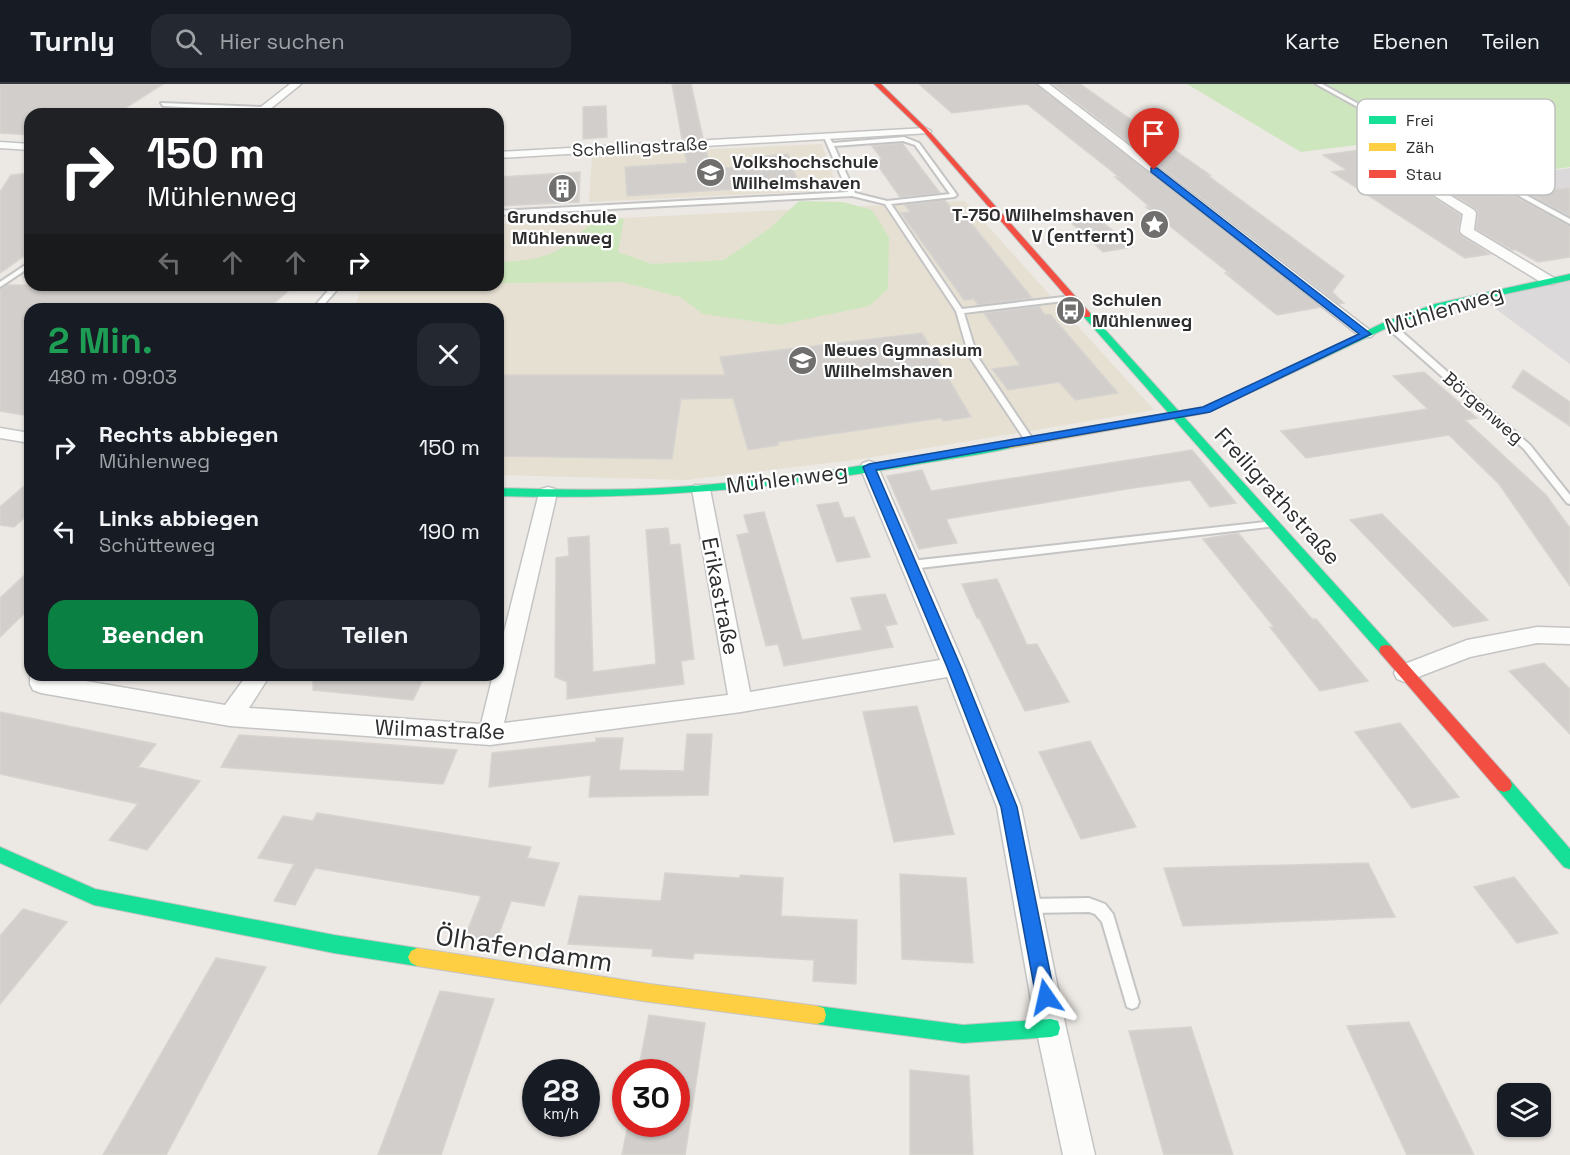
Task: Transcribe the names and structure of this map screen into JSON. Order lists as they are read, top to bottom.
{
  "streets": {
    "street": [
      "Schellingstraße",
      "Mühlenweg",
      "Freiligrathstraße",
      "Erikastraße",
      "Wilmastraße",
      "Ölhafendamm"
    ],
    "lane": ["Börgenweg"]
  },
  "crossings": [
    ["Schellingstraße", "Freiligrathstraße"],
    ["Mühlenweg", "Börgenweg"],
    ["Mühlenweg", "Freiligrathstraße"],
    ["Mühlenweg", "Erikastraße"],
    ["Erikastraße", "Wilmastraße"]
  ],
  "places": {
    "school or university": ["Volkshochschule Wilhelmshaven", "Neues Gymnasium Wilhelmshaven"],
    "building": ["Grundschule Mühlenweg"],
    "place": ["T-750 Wilhelmshaven V (entfernt)"],
    "bus stop": ["Schulen Mühlenweg"]
  },
  "legend": ["Frei", "Zäh", "Stau"],
  "page": {
    "header": "Turnly",
    "search": "Hier suchen",
    "nav": ["Karte", "Ebenen", "Teilen"],
    "turn": ["150 m", "Mühlenweg"],
    "heading": ["2 Min.", "480 m · 09:03"],
    "list": [
      {
        "name": "Rechts abbiegen",
        "note": "Mühlenweg",
        "value": "150 m"
      },
      {
        "name": "Links abbiegen",
        "note": "Schütteweg",
        "value": "190 m"
      }
    ],
    "buttons": ["Beenden", "Teilen"],
    "speed": "28 km/h",
    "limit": "30"
  }
}
